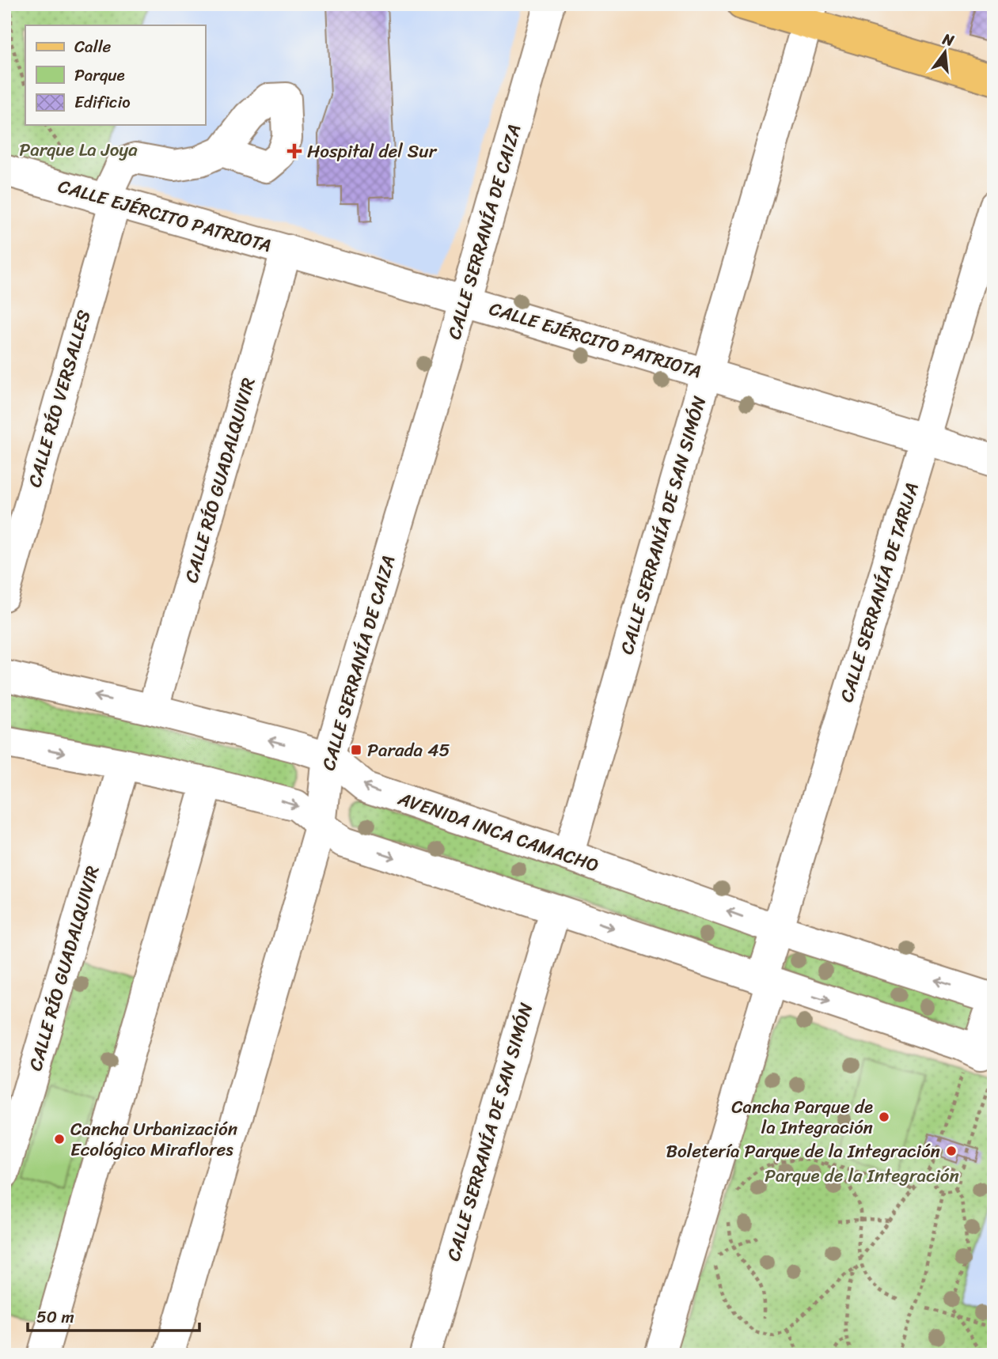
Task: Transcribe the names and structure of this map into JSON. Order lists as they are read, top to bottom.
{
  "streets": {
    "street": [
      "CALLE EJÉRCITO PATRIOTA",
      "CALLE SERRANÍA DE CAIZA",
      "CALLE RÍO VERSALLES",
      "CALLE RÍO GUADALQUIVIR",
      "CALLE SERRANÍA DE SAN SIMÓN",
      "CALLE SERRANÍA DE TARIJA",
      "AVENIDA INCA CAMACHO"
    ]
  },
  "crossings": [
    ["CALLE EJÉRCITO PATRIOTA", "CALLE SERRANÍA DE CAIZA"],
    ["CALLE EJÉRCITO PATRIOTA", "CALLE RÍO VERSALLES"],
    ["CALLE EJÉRCITO PATRIOTA", "CALLE RÍO GUADALQUIVIR"],
    ["CALLE EJÉRCITO PATRIOTA", "CALLE SERRANÍA DE SAN SIMÓN"],
    ["CALLE EJÉRCITO PATRIOTA", "CALLE SERRANÍA DE TARIJA"],
    ["CALLE SERRANÍA DE CAIZA", "AVENIDA INCA CAMACHO"],
    ["CALLE RÍO GUADALQUIVIR", "AVENIDA INCA CAMACHO"],
    ["CALLE SERRANÍA DE SAN SIMÓN", "AVENIDA INCA CAMACHO"],
    ["CALLE SERRANÍA DE TARIJA", "AVENIDA INCA CAMACHO"]
  ],
  "parks": ["Parque La Joya", "Parque de la Integración"],
  "places": {
    "health": ["Hospital del Sur"],
    "transit": ["Parada 45"],
    "other": ["Cancha Parque de la Integración", "Cancha Urbanización Ecológico Miraflores", "Boletería Parque de la Integración"]
  },
  "legend": ["Calle", "Parque", "Edificio"],
  "scale_bar": "50 m",
  "north": "top"
}
